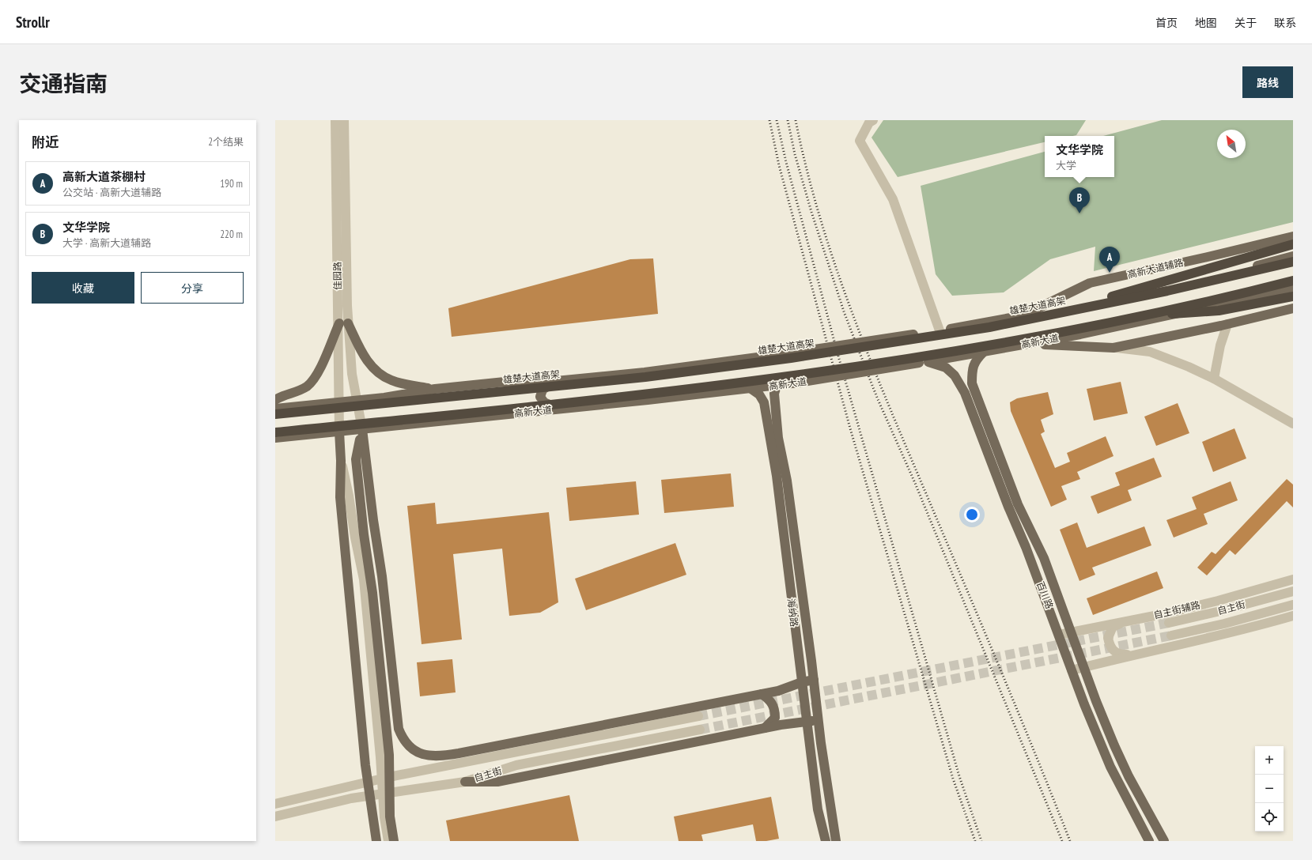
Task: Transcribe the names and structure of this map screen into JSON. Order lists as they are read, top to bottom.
{
  "streets": {
    "highway": ["雄楚大道高架"],
    "main road": [
      "高新大道辅路",
      "高新大道",
      "百川路",
      "海纳路"
    ],
    "street": ["佳园路", "自主街", "自主街辅路"]
  },
  "crossings": [
    ["佳园路", "高新大道"],
    ["高新大道", "百川路"],
    ["高新大道", "海纳路"],
    ["百川路", "自主街辅路"]
  ],
  "north": "top left",
  "page": {
    "header": "Strollr",
    "nav": [
      "首页",
      "地图",
      "关于",
      "联系"
    ],
    "title": "交通指南",
    "buttons": [
      "路线",
      ["收藏", "分享"]
    ],
    "heading": ["附近", "2个结果"],
    "popup": ["文华学院", "大学"],
    "list": [
      {
        "mark": "A",
        "name": "高新大道茶棚村",
        "note": "公交站 · 高新大道辅路",
        "value": "190 m"
      },
      {
        "mark": "B",
        "name": "文华学院",
        "note": "大学 · 高新大道辅路",
        "value": "220 m"
      }
    ],
    "pins": ["B", "A"],
    "map_buttons": ["+", "−"]
  }
}
